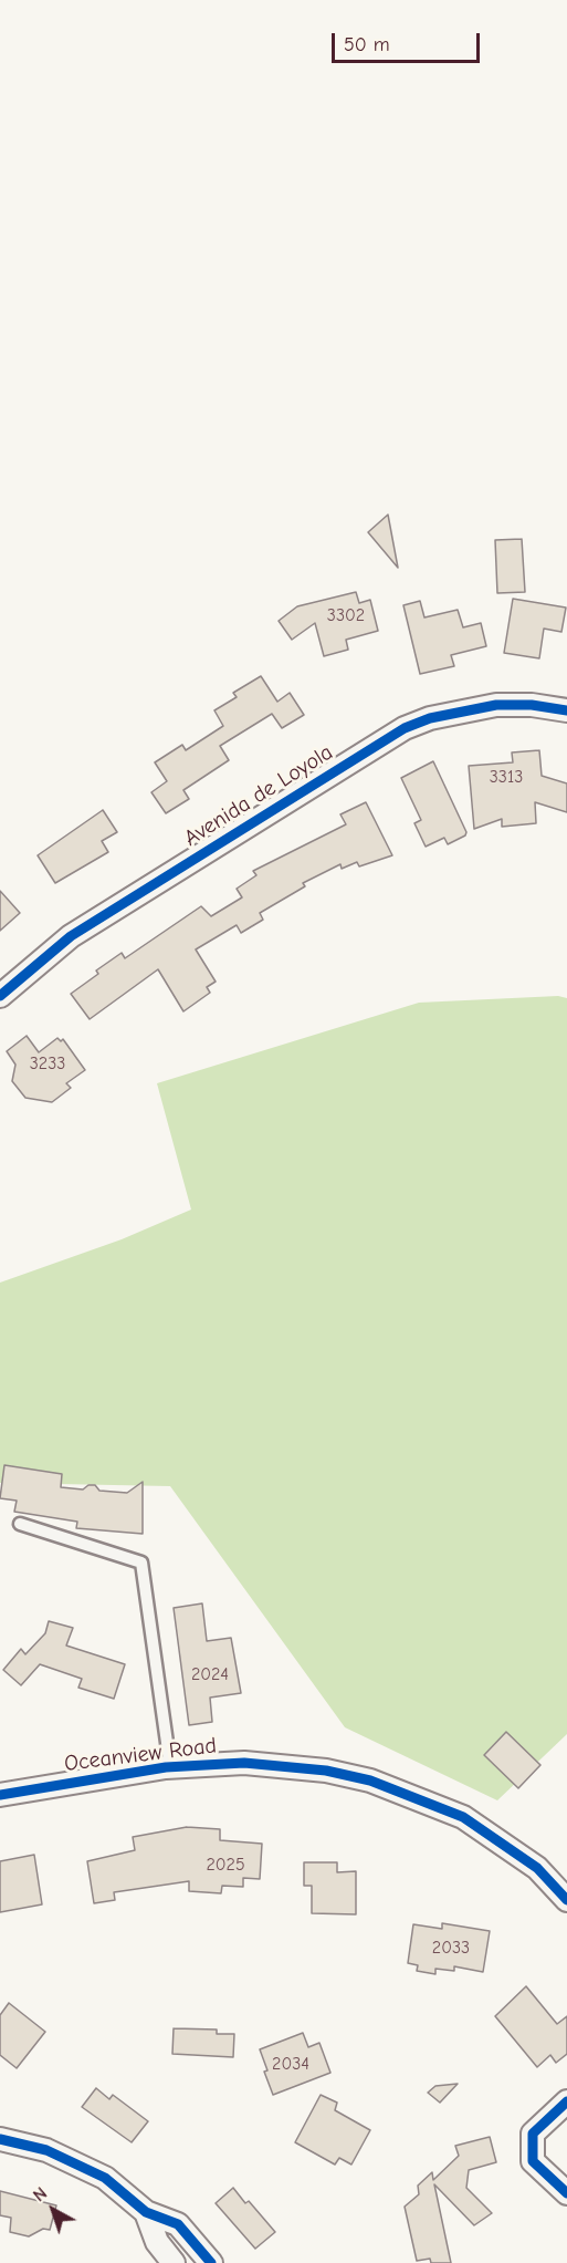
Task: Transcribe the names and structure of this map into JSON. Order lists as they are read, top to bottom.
{
  "streets": {
    "street": ["Avenida de Loyola", "Oceanview Road"]
  },
  "house_numbers": [
    "3302",
    "3313",
    "3233",
    "2024",
    "2025",
    "2033",
    "2034"
  ],
  "scale_bar": "50 m",
  "north": "top left"
}
